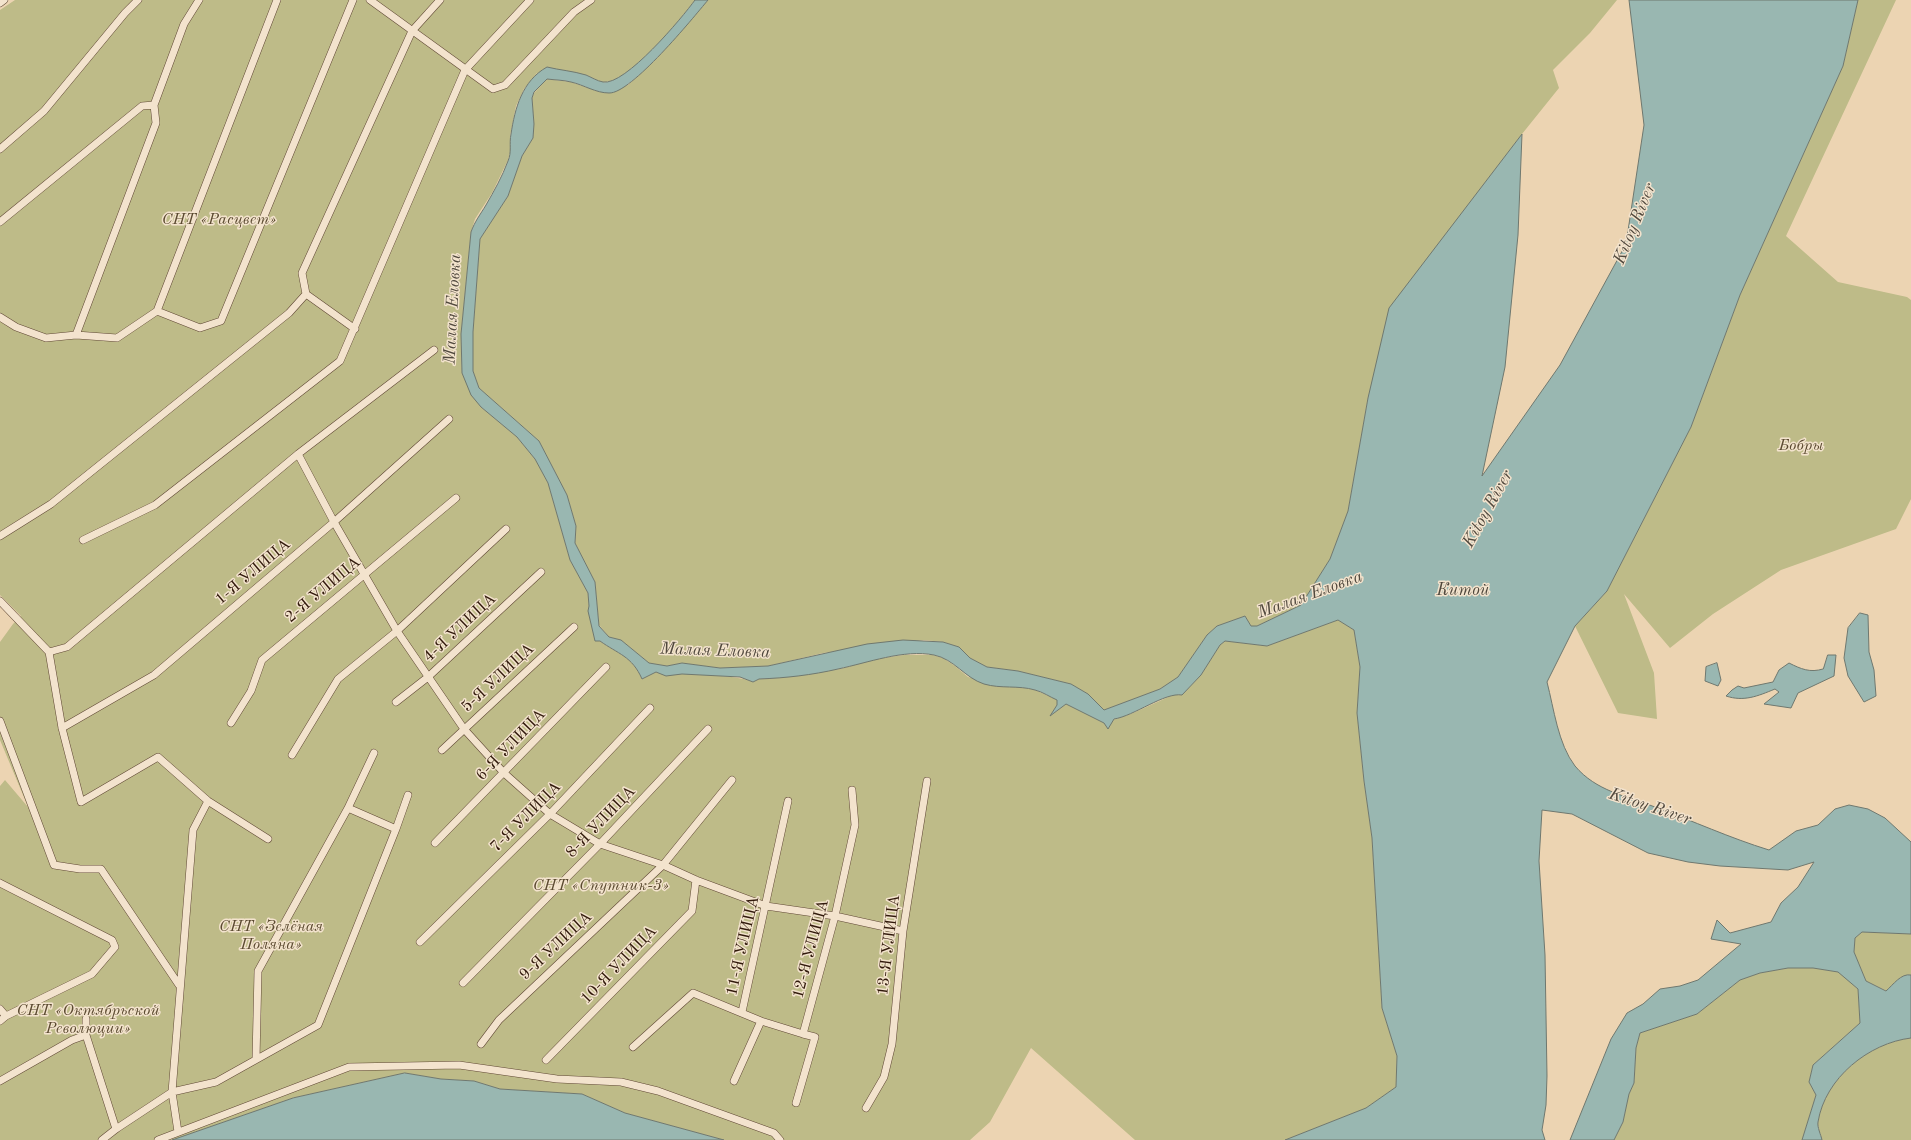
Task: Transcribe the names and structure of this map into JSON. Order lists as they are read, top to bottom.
{
  "streets": {
    "street": [
      "1-Я УЛИЦА",
      "2-Я УЛИЦА",
      "4-Я УЛИЦА",
      "5-Я УЛИЦА",
      "6-Я УЛИЦА",
      "7-Я УЛИЦА",
      "8-Я УЛИЦА",
      "13-Я УЛИЦА",
      "9-Я УЛИЦА",
      "11-Я УЛИЦА",
      "12-Я УЛИЦА",
      "10-Я УЛИЦА"
    ]
  },
  "crossings": [
    ["11-Я УЛИЦА", "12-Я УЛИЦА"]
  ],
  "water": ["Kitoy River", "Малая Еловка", "Китой"],
  "parks": [
    "СНТ «Расцвет»",
    "Бобры",
    "СНТ «Спутник-3»",
    "СНТ «Зелёная Поляна»",
    "СНТ «Октябрьской Революции»"
  ]
}
